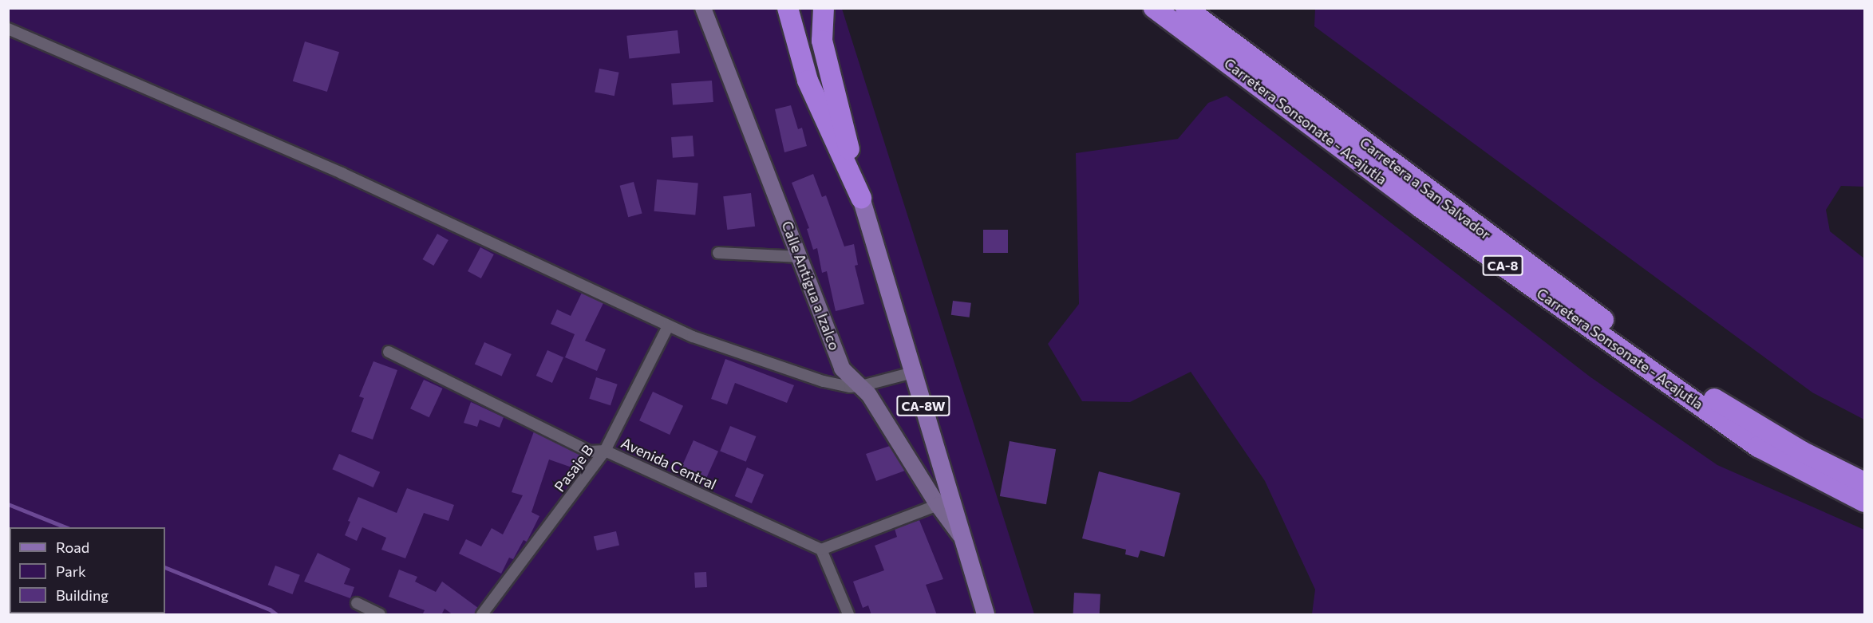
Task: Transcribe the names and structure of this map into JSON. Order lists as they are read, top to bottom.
{
  "streets": {
    "highway": ["Carretera Sonsonate - Acajutla", "Carretera a San Salvador", "CA-8"],
    "main road": ["CA-8W"],
    "street": ["Calle Antigua a Izalco", "Avenida Central", "Pasaje B"]
  },
  "crossings": [
    ["Calle Antigua a Izalco", "CA-8W"],
    ["Avenida Central", "Pasaje B"]
  ],
  "legend": ["Road", "Park", "Building"]
}
